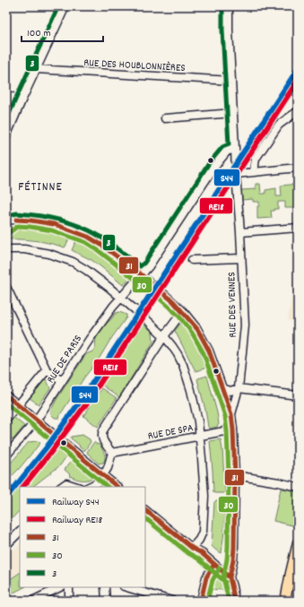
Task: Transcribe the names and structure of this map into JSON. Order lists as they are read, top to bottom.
{
  "streets": {
    "street": [
      "RUE DES HOUBLONNIÈRES",
      "RUE DES VENNES",
      "RUE DE PARIS",
      "RUE DE SPA"
    ]
  },
  "crossings": [
    ["RUE DES HOUBLONNIÈRES", "RUE DES VENNES"],
    ["RUE DES VENNES", "RUE DE PARIS"],
    ["RUE DES VENNES", "RUE DE SPA"]
  ],
  "districts": ["FÉTINNE"],
  "lines": [
    "transit line 3",
    "rail line S44",
    "rail line RE18",
    "transit line 31",
    "transit line 30"
  ],
  "legend": [
    "Railway S44",
    "Railway RE18",
    "31",
    "30",
    "3"
  ],
  "scale_bar": "100 m"
}
